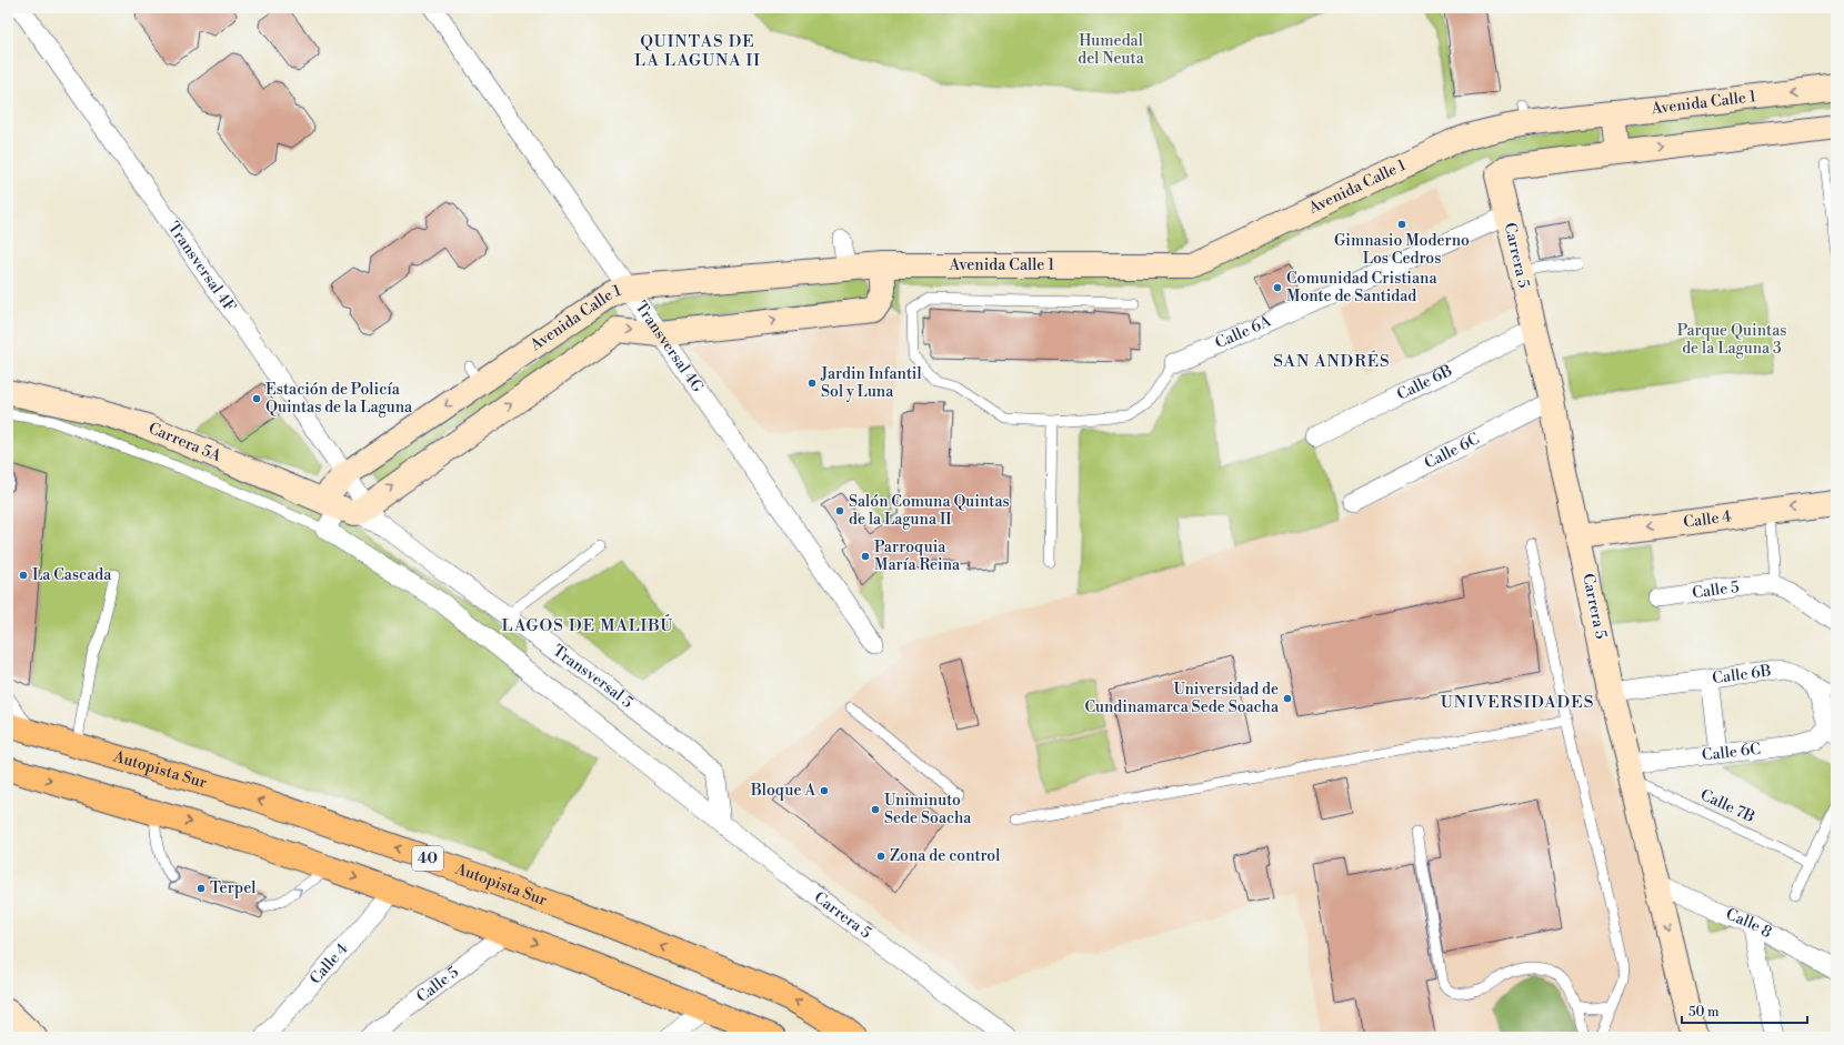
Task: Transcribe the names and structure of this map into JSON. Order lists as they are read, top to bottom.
{
  "streets": {
    "highway": ["Autopista Sur", "40"],
    "main road": [
      "Avenida Calle 1",
      "Carrera 5",
      "Carrera 5A",
      "Calle 4"
    ],
    "street": [
      "Transversal 4F",
      "Calle 6A",
      "Transversal 4G",
      "Calle 6B",
      "Calle 6C",
      "Calle 5",
      "Transversal 5",
      "Calle 8"
    ],
    "lane": ["Calle 7B"]
  },
  "crossings": [
    ["Avenida Calle 1", "Transversal 4F"],
    ["Avenida Calle 1", "Transversal 4G"],
    ["Avenida Calle 1", "Carrera 5A"],
    ["Avenida Calle 1", "Transversal 5"],
    ["Carrera 5", "Calle 6A"],
    ["Carrera 5", "Calle 6B"],
    ["Carrera 5", "Calle 6C"],
    ["Carrera 5", "Calle 4"],
    ["Carrera 5", "Transversal 5"],
    ["Carrera 5", "Calle 7B"],
    ["Carrera 5", "Calle 8"],
    ["Transversal 4F", "Carrera 5A"],
    ["Transversal 4F", "Transversal 5"],
    ["Carrera 5A", "Transversal 5"],
    ["Calle 6C", "Calle 7B"]
  ],
  "one_way": ["Calle 4"],
  "districts": [
    "QUINTAS DE LA LAGUNA II",
    "SAN ANDRÉS",
    "LAGOS DE MALIBÚ",
    "UNIVERSIDADES"
  ],
  "parks": ["Humedal del Neuta", "Parque Quintas de la Laguna 3"],
  "places": [
    "Gimnasio Moderno Los Cedros",
    "Comunidad Cristiana Monte de Santidad",
    "Jardin Infantil Sol y Luna",
    "Estación de Policía Quintas de la Laguna",
    "Salón Comuna Quintas de la Laguna II",
    "Parroquia María Reina",
    "La Cascada",
    "Universidad de Cundinamarca Sede Soacha",
    "Bloque A",
    "Uniminuto Sede Soacha",
    "Zona de control",
    "Terpel"
  ],
  "scale_bar": "50 m"
}
